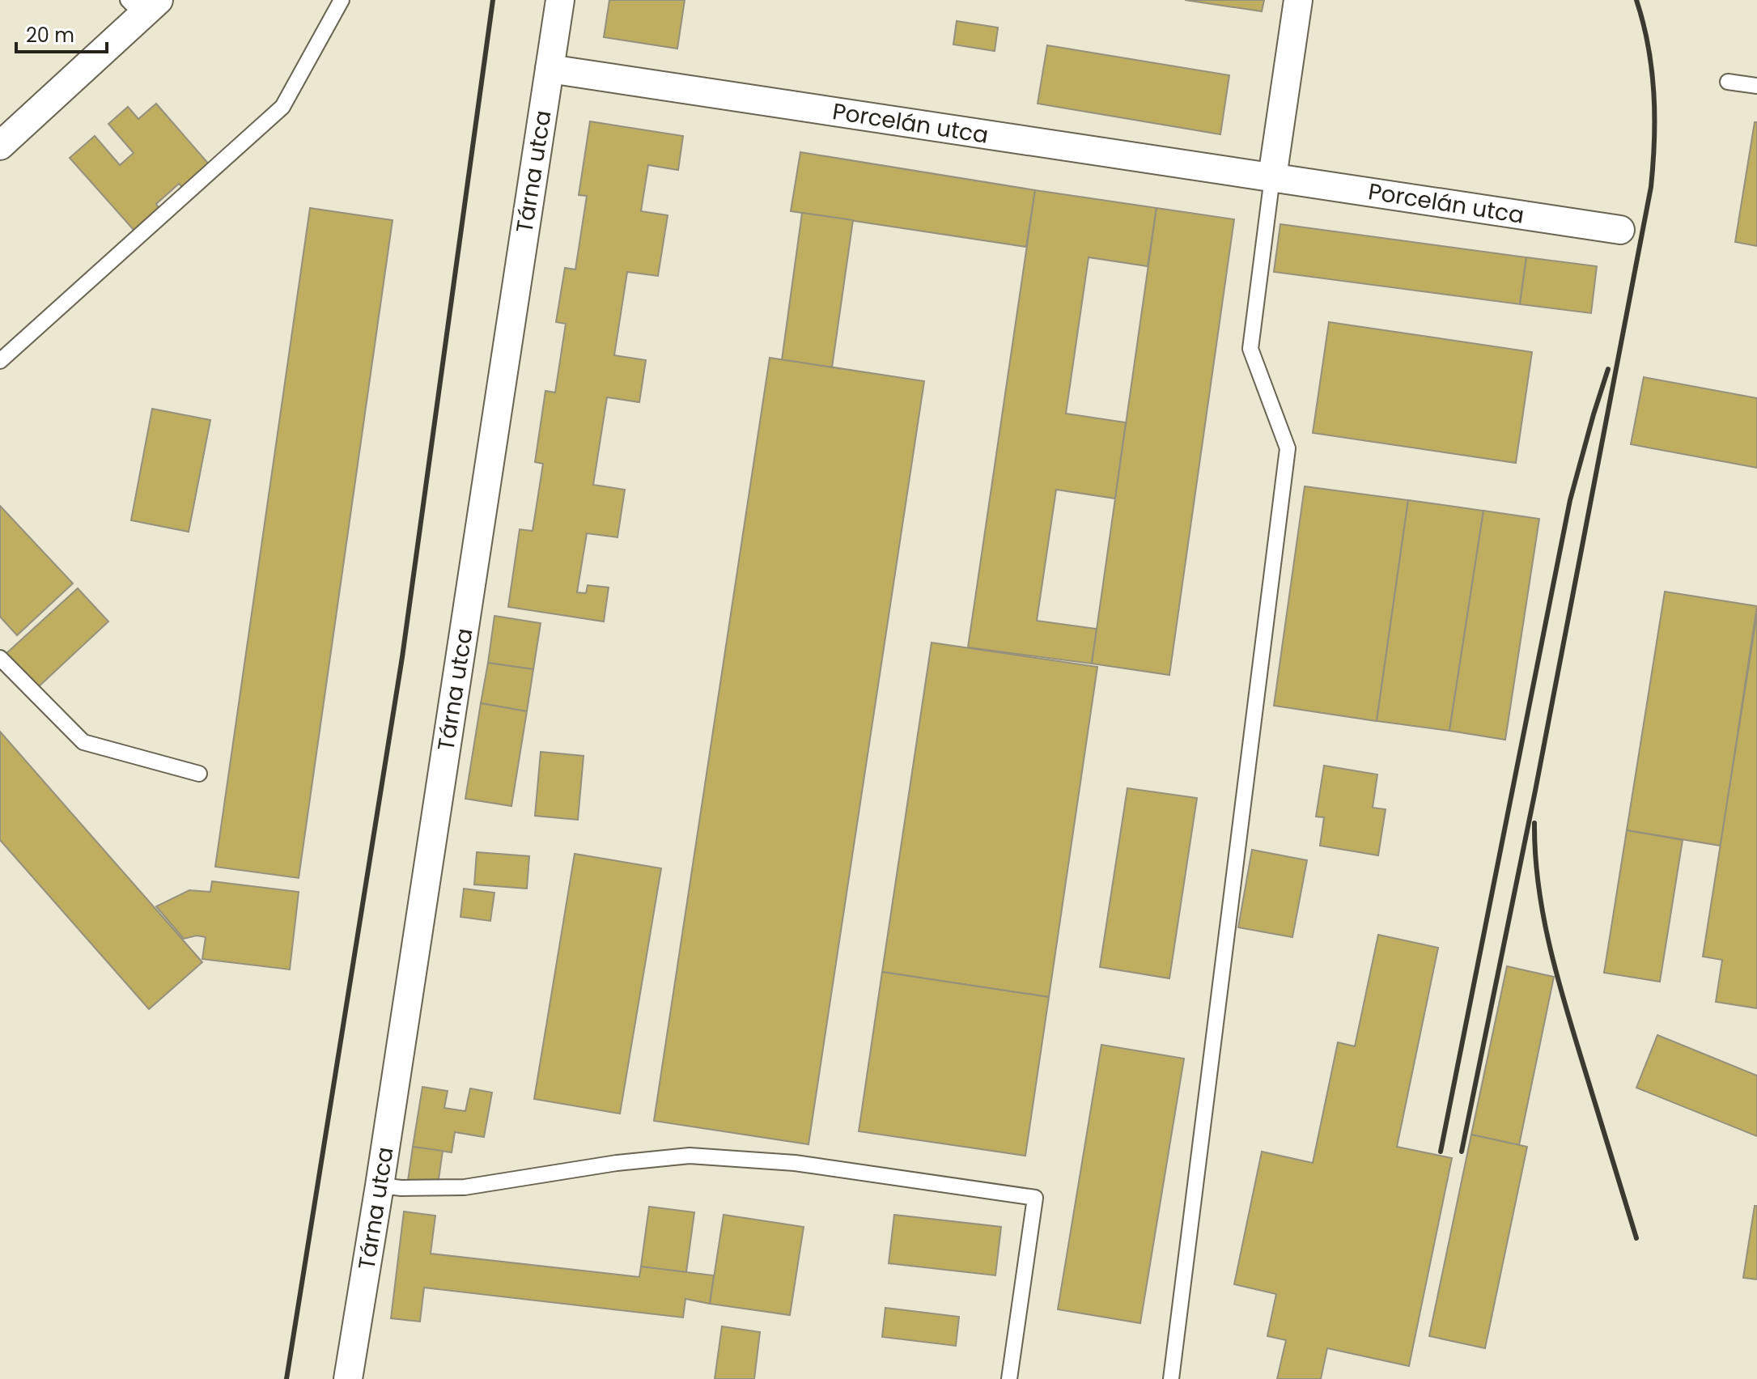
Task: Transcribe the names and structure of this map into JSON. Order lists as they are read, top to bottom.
{
  "streets": {
    "street": ["Porcelán utca", "Tárna utca"]
  },
  "crossings": [
    ["Porcelán utca", "Tárna utca"]
  ],
  "scale_bar": "20 m"
}
